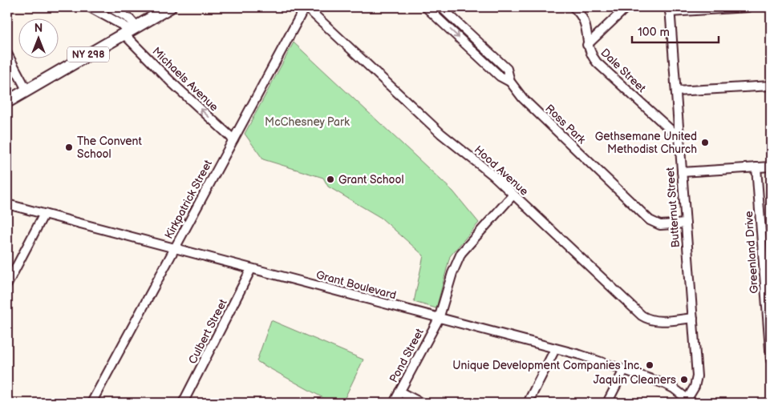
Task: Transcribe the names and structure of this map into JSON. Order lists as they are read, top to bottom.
{
  "streets": {
    "main road": ["NY 298"],
    "street": [
      "Dale Street",
      "Michaels Avenue",
      "Ross Park",
      "Hood Avenue",
      "Kirkpatrick Street",
      "Butternut Street",
      "Greenland Drive",
      "Grant Boulevard",
      "Culbert Street",
      "Pond Street"
    ]
  },
  "crossings": [
    ["NY 298", "Michaels Avenue"],
    ["Dale Street", "Butternut Street"],
    ["Michaels Avenue", "Kirkpatrick Street"],
    ["Ross Park", "Butternut Street"],
    ["Hood Avenue", "Kirkpatrick Street"],
    ["Hood Avenue", "Butternut Street"],
    ["Hood Avenue", "Pond Street"],
    ["Kirkpatrick Street", "Grant Boulevard"],
    ["Butternut Street", "Grant Boulevard"],
    ["Grant Boulevard", "Culbert Street"],
    ["Grant Boulevard", "Pond Street"]
  ],
  "one_way": ["Michaels Avenue"],
  "parks": ["McChesney Park"],
  "places": [
    "Gethsemane United Methodist Church",
    "The Convent School",
    "Grant School",
    "Unique Development Companies Inc.",
    "Jaquin Cleaners"
  ],
  "scale_bar": "100 m",
  "north": "top"
}
